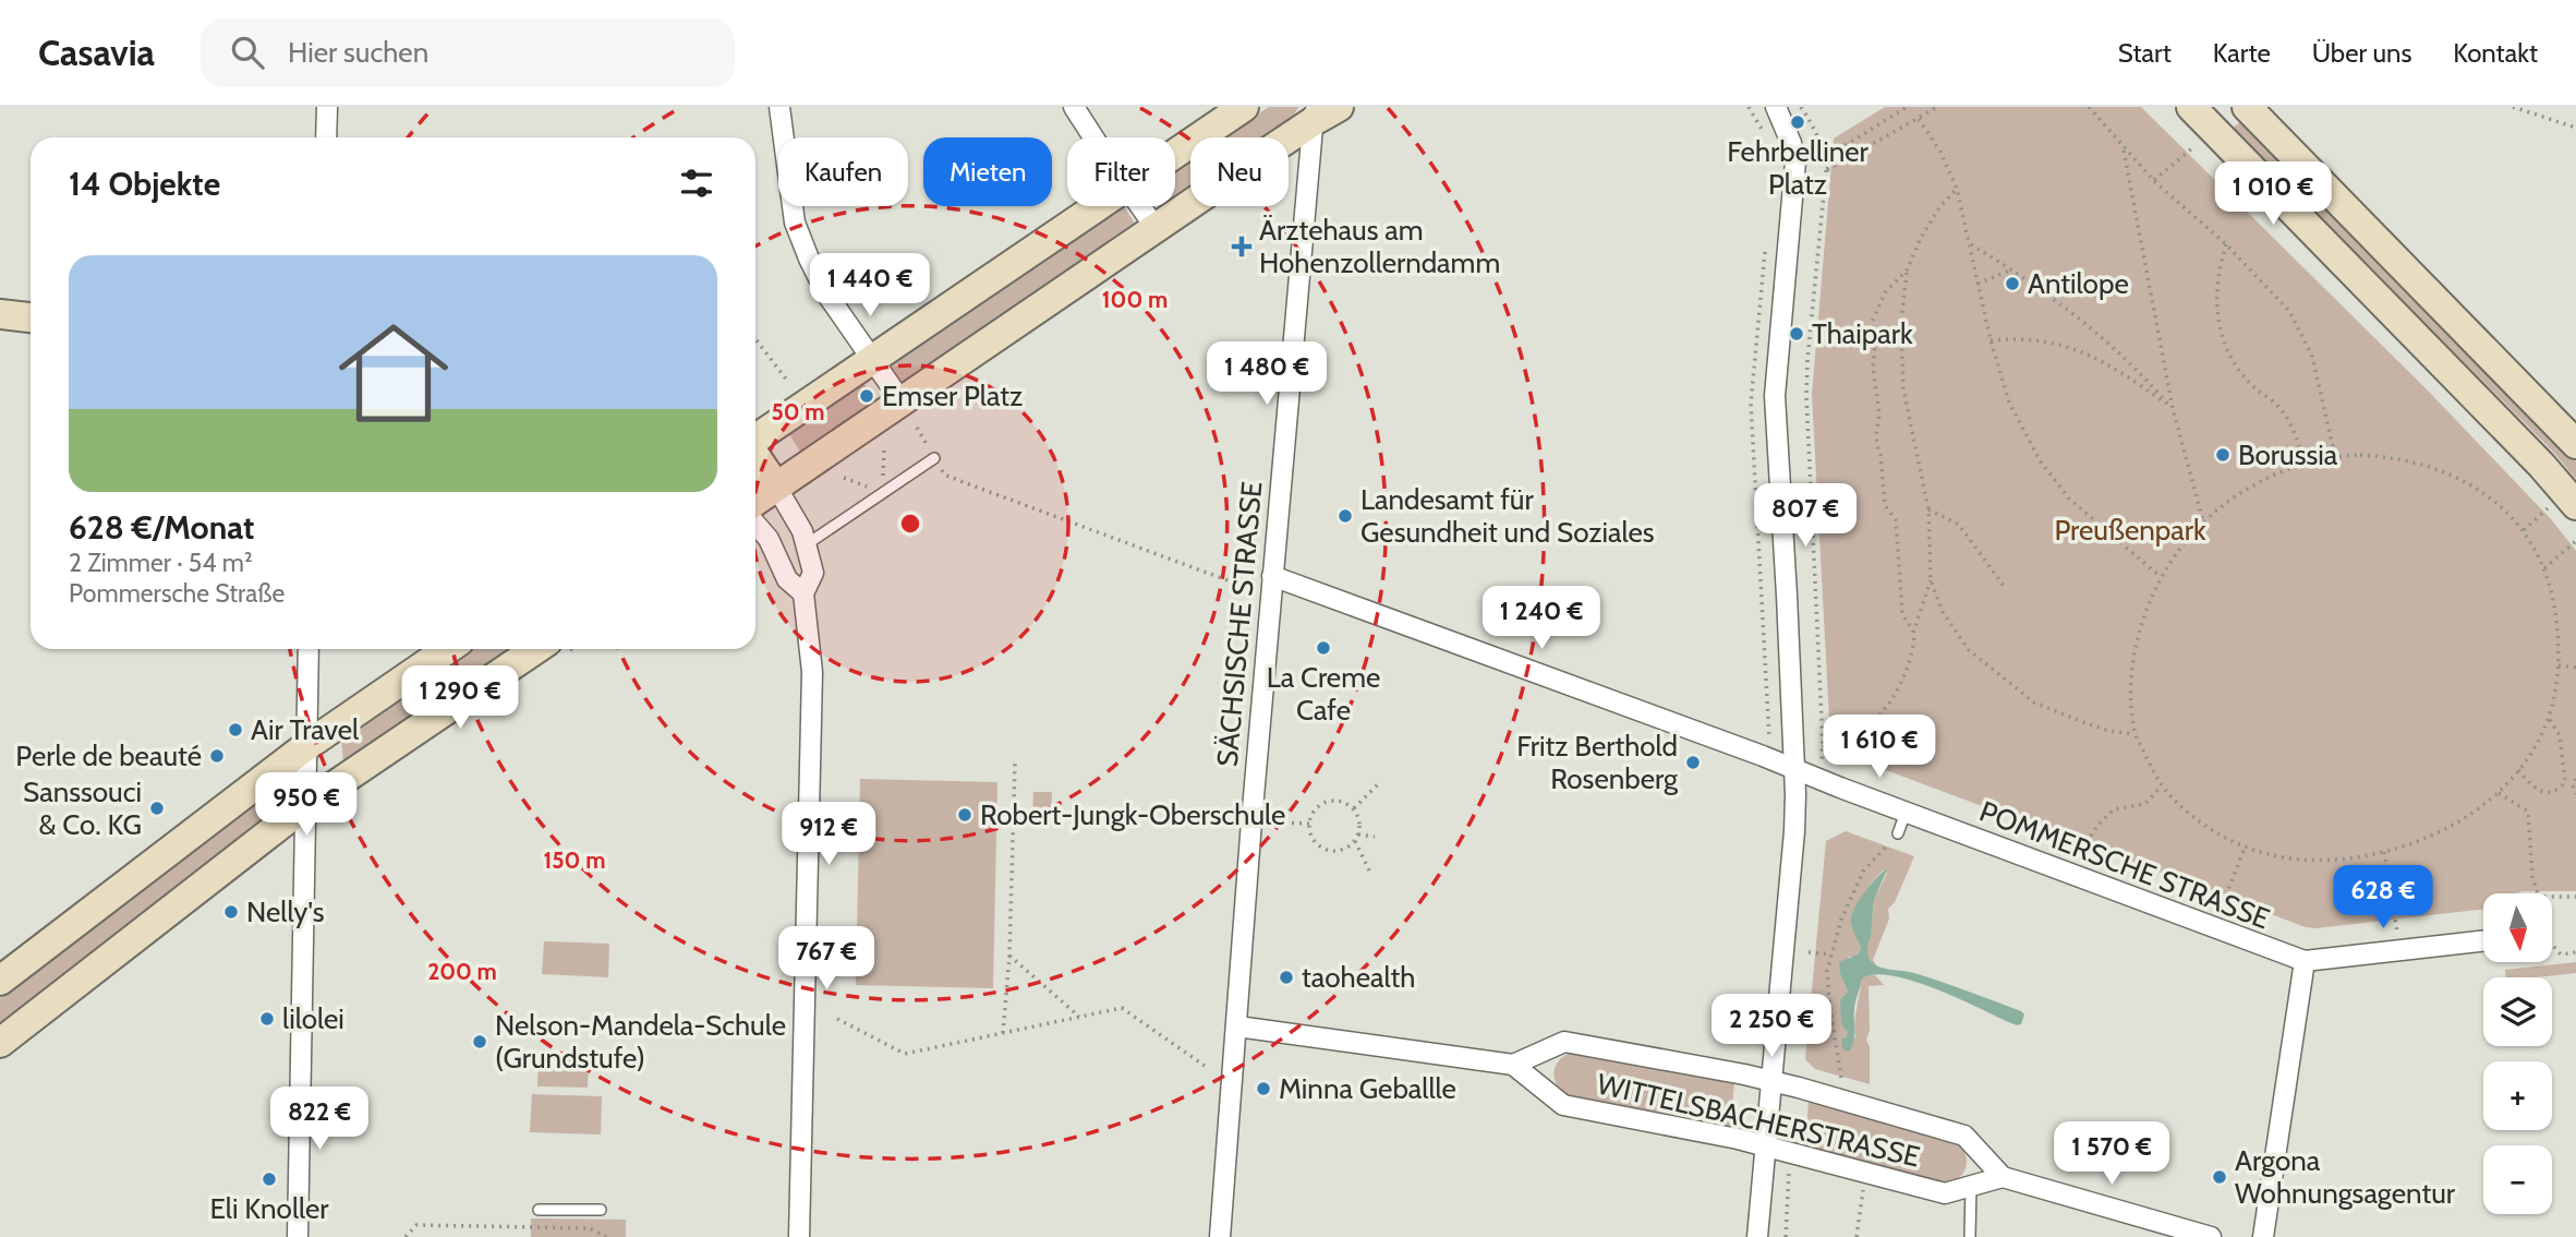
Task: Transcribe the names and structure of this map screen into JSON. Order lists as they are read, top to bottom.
{
  "streets": {
    "street": ["SÄCHSISCHE STRASSE", "POMMERSCHE STRASSE", "WITTELSBACHERSTRASSE"]
  },
  "crossings": [
    ["SÄCHSISCHE STRASSE", "POMMERSCHE STRASSE"]
  ],
  "parks": ["Preußenpark"],
  "places": {
    "other": [
      "Fehrbelliner Platz",
      "Antilope",
      "Thaipark",
      "Emser Platz",
      "Borussia",
      "Landesamt für Gesundheit und Soziales",
      "La Creme Cafe",
      "Air Travel",
      "Perle de beauté",
      "Fritz Berthold Rosenberg",
      "Sanssouci & Co. KG",
      "Robert-Jungk-Oberschule",
      "Nelly's",
      "taohealth",
      "lilolei",
      "Nelson-Mandela-Schule (Grundstufe)",
      "Minna Geballle",
      "Argona Wohnungsagentur",
      "Eli Knoller"
    ],
    "health": ["Ärztehaus am Hohenzollerndamm"]
  },
  "north": "bottom",
  "page": {
    "header": "Casavia",
    "search": "Hier suchen",
    "nav": [
      "Start",
      "Karte",
      "Über uns",
      "Kontakt"
    ],
    "chip": [
      "Kaufen",
      "Mieten",
      "Filter",
      "Neu"
    ],
    "heading": "14 Objekte",
    "price": [
      "1 010 €",
      "1 440 €",
      "1 480 €",
      "807 €",
      "1 240 €",
      "1 290 €",
      "1 610 €",
      "950 €",
      "912 €",
      "628 €",
      "767 €",
      "2 250 €",
      "822 €",
      "1 570 €"
    ],
    "list": [
      {
        "name": "628 €/Monat",
        "note": "2 Zimmer · 54 m² · Pommersche Straße"
      }
    ],
    "map_buttons": ["+", "−"]
  },
  "rings": [
    "100 m",
    "50 m",
    "150 m",
    "200 m"
  ]
}
